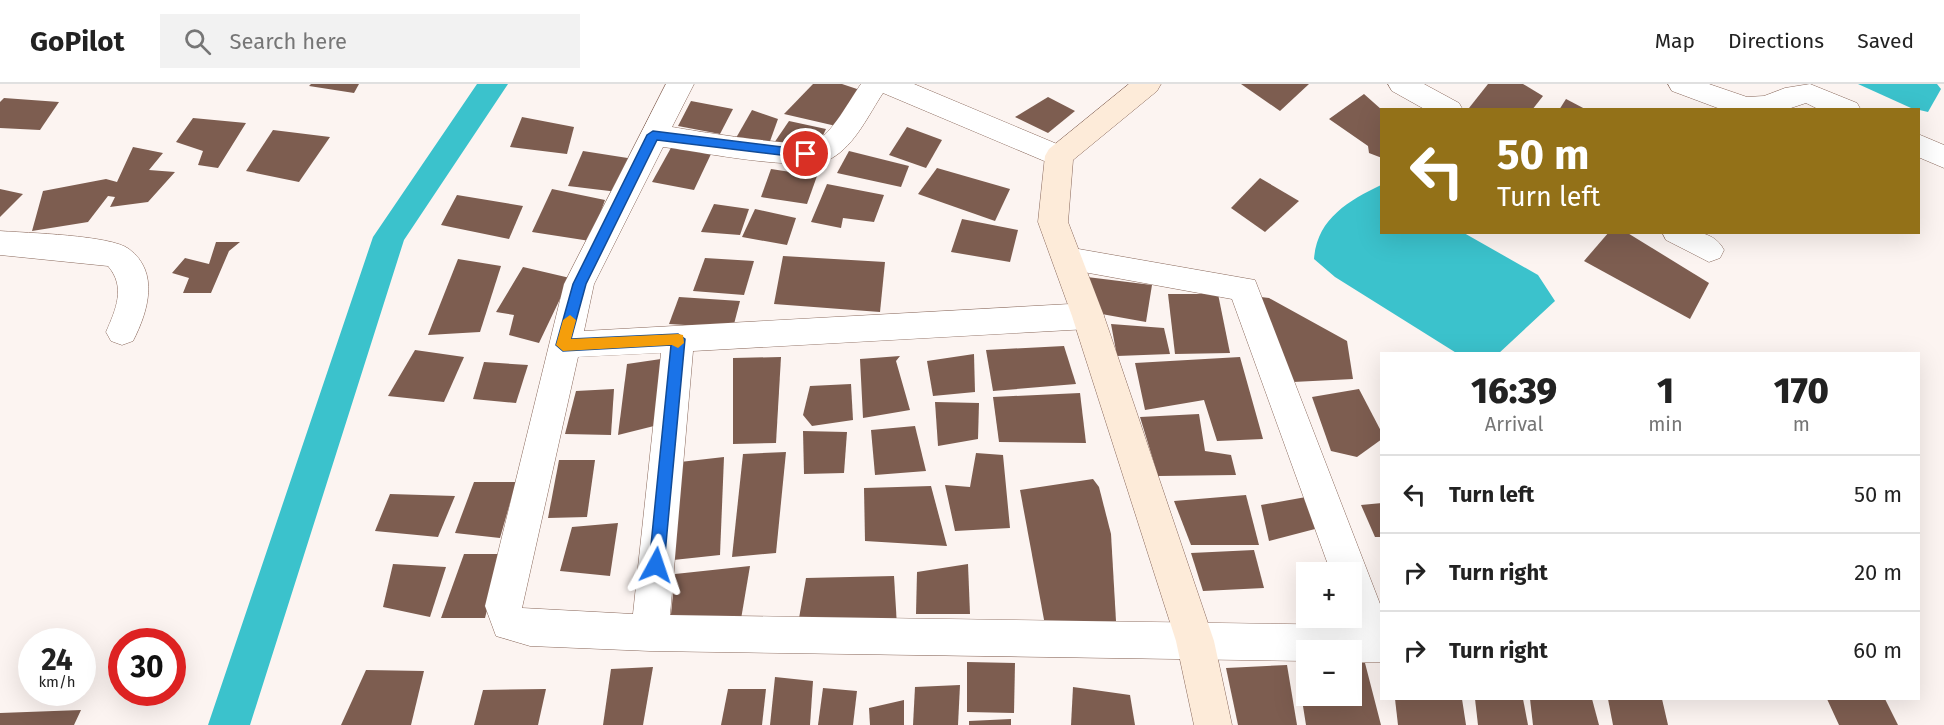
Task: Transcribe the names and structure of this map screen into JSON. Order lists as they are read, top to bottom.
{
  "page": {
    "header": "GoPilot",
    "search": "Search here",
    "nav": ["Map", "Directions", "Saved"],
    "turn": ["50 m", "Turn left"],
    "eta": [
      "16:39",
      "Arrival",
      "1",
      "min",
      "170",
      "m"
    ],
    "list": [
      {
        "name": "Turn left",
        "value": "50 m"
      },
      {
        "name": "Turn right",
        "value": "20 m"
      },
      {
        "name": "Turn right",
        "value": "60 m"
      }
    ],
    "map_buttons": ["+", "−"],
    "speed": "24 km/h",
    "limit": "30"
  }
}
